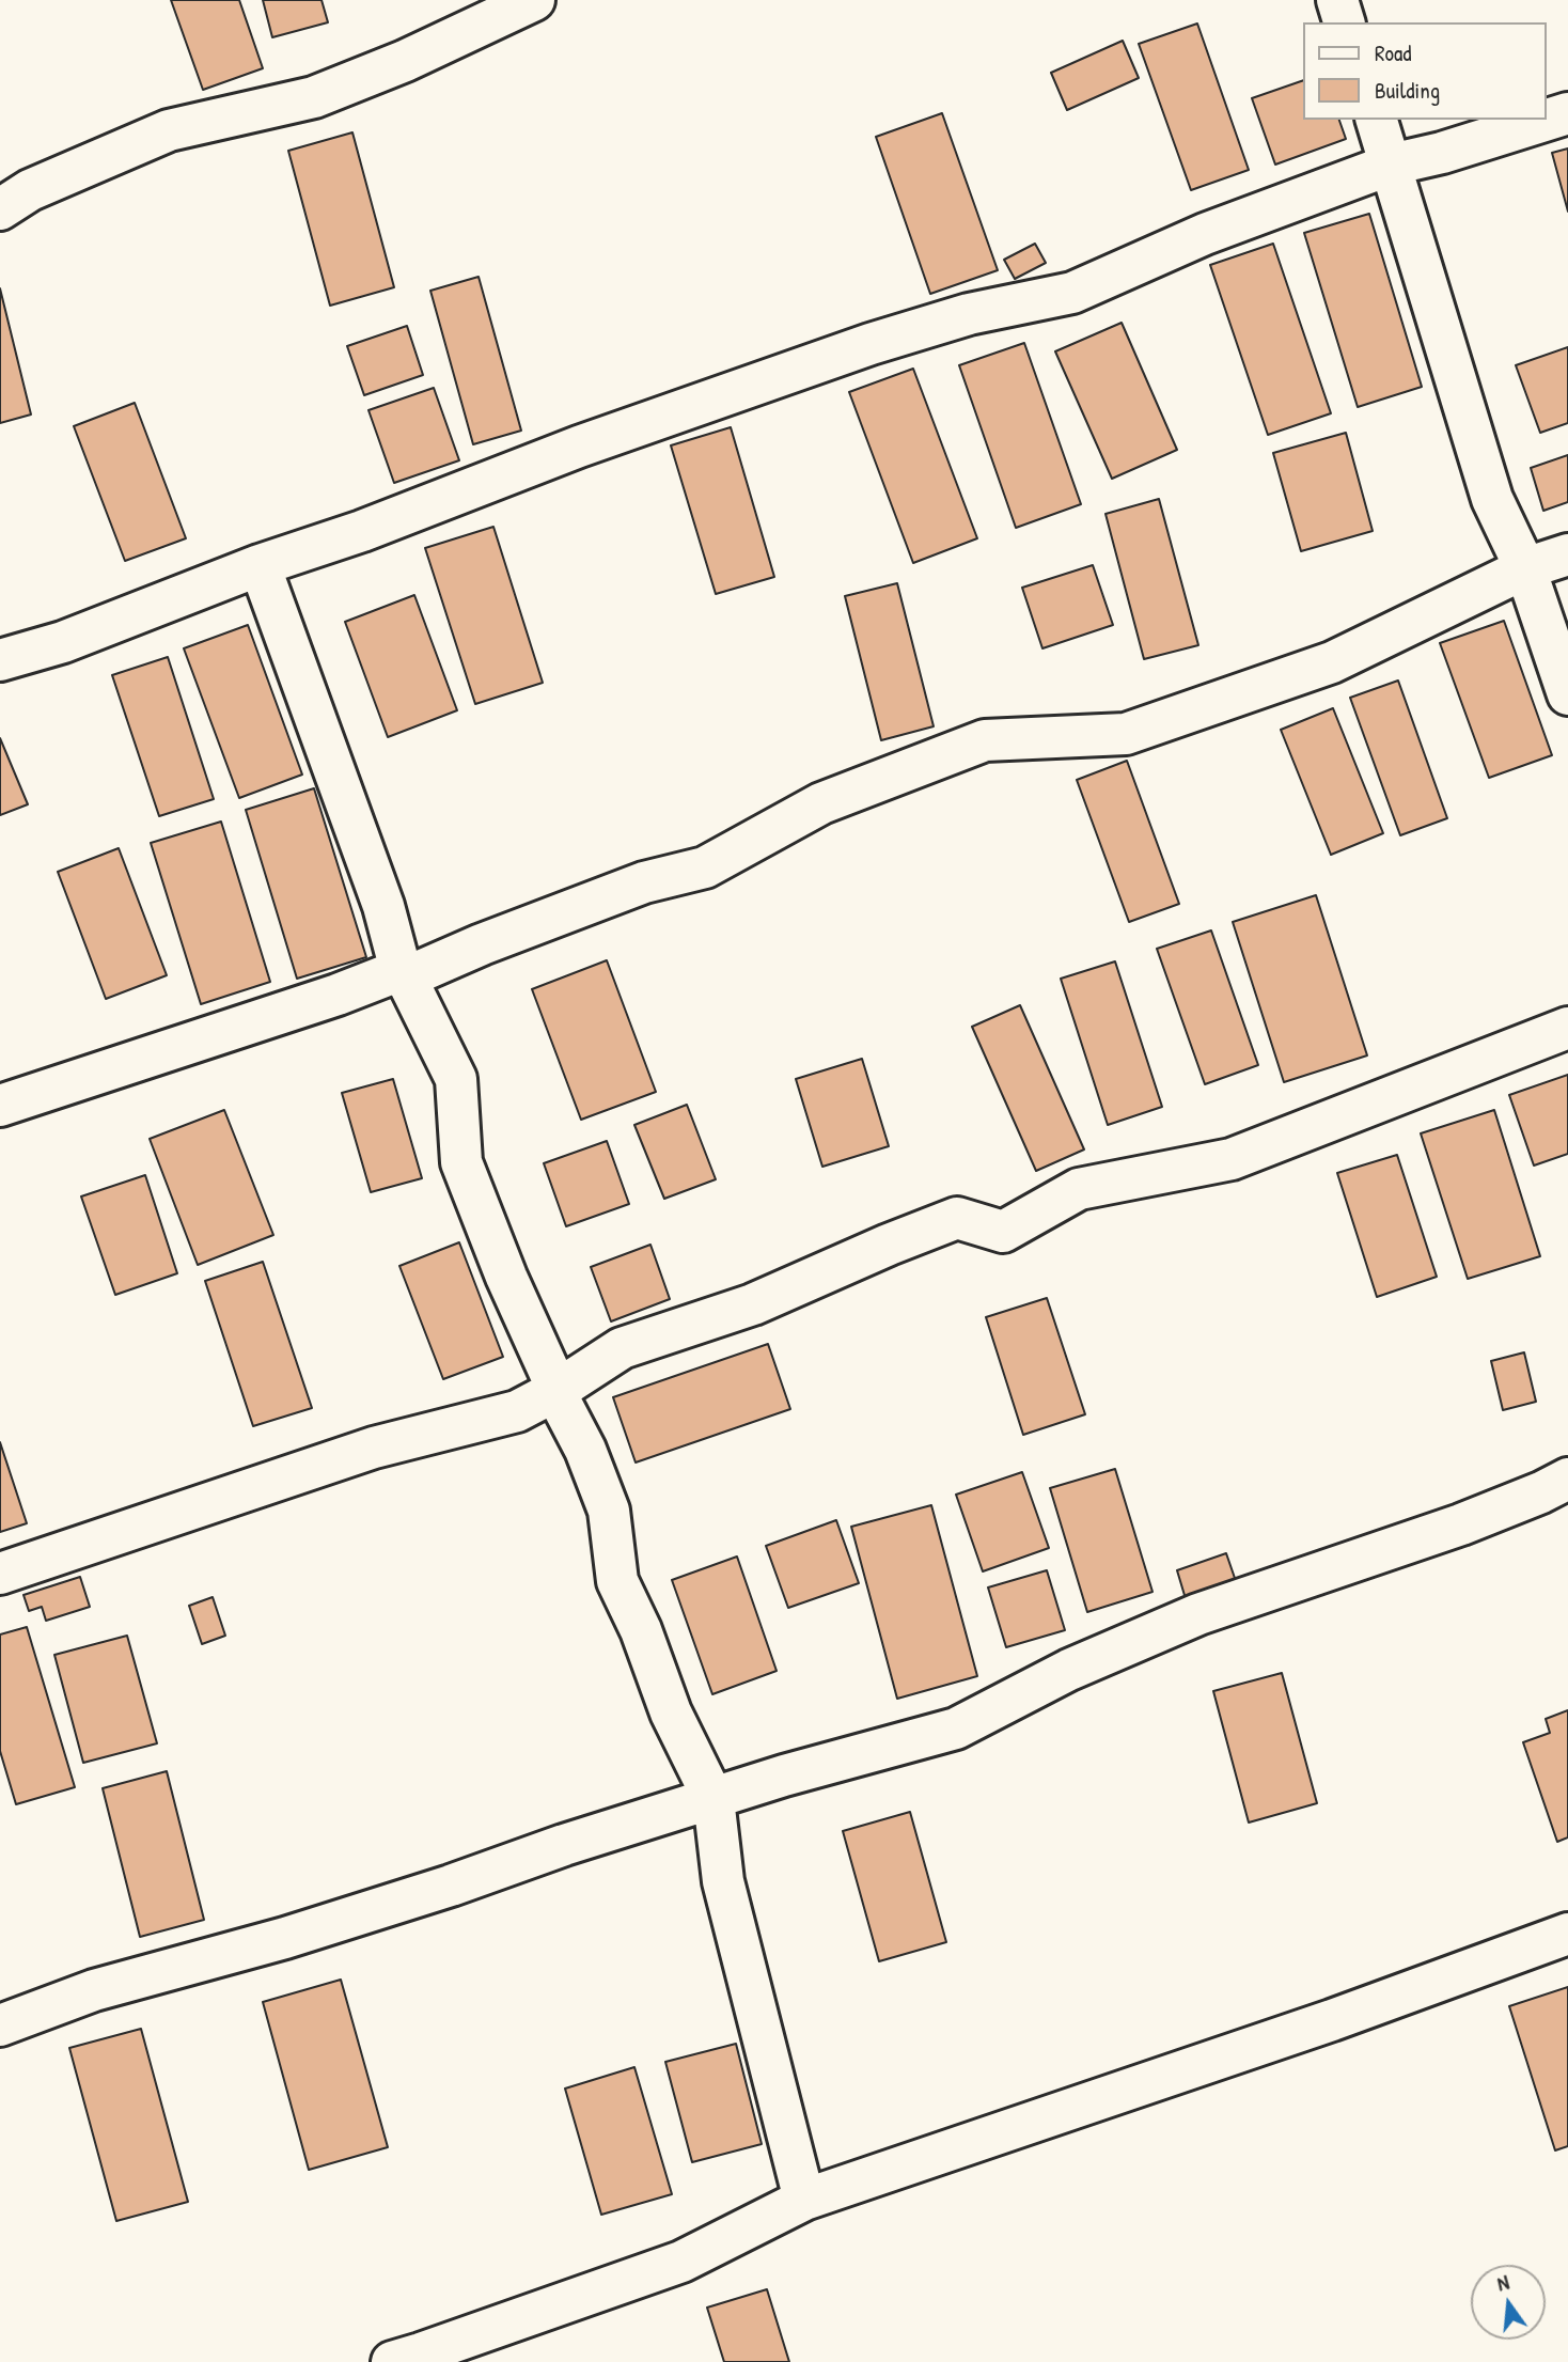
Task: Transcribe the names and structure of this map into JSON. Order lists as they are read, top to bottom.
{
  "legend": ["Road", "Building"],
  "north": "top"
}
